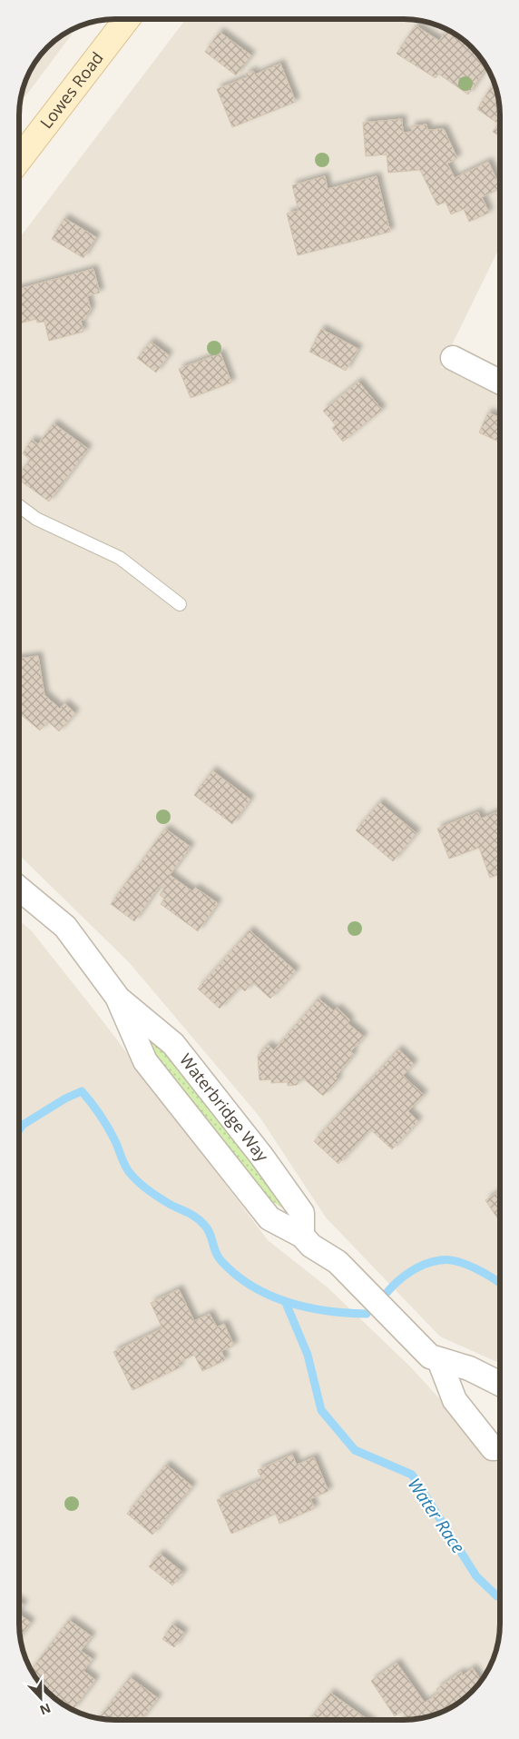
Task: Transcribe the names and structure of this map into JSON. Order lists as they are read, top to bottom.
{
  "streets": {
    "main road": ["Lowes Road"],
    "street": ["Waterbridge Way"]
  },
  "water": ["Water Race"],
  "north": "bottom"
}
